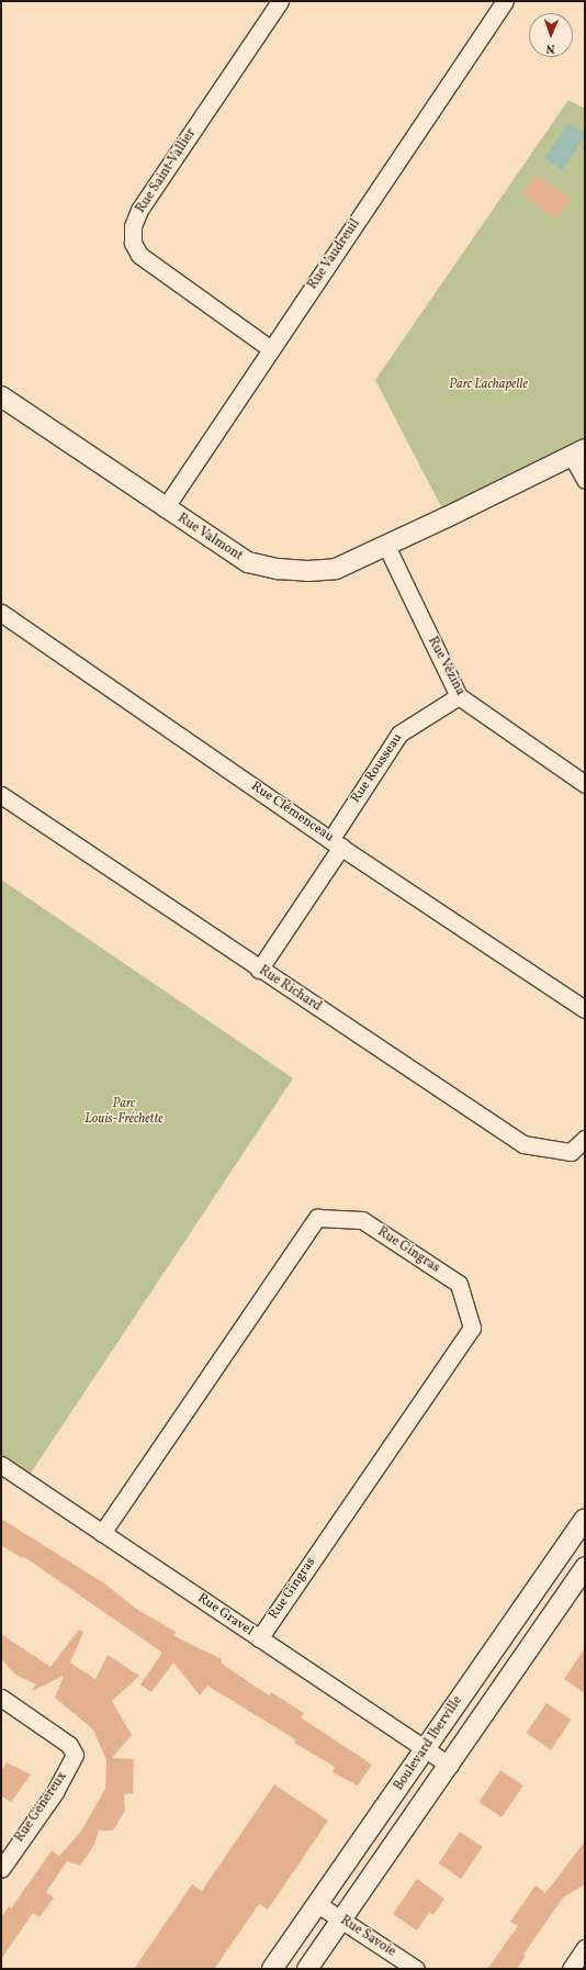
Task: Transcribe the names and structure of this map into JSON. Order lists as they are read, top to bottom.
{
  "streets": {
    "street": [
      "Rue Saint-Vallier",
      "Rue Vaudreuil",
      "Rue Valmont",
      "Rue Vézina",
      "Rue Rousseau",
      "Rue Clémenceau",
      "Rue Richard",
      "Rue Gingras",
      "Rue Gravel",
      "Boulevard Iberville",
      "Rue Généreux",
      "Rue Savoie"
    ]
  },
  "crossings": [
    ["Rue Saint-Vallier", "Rue Vaudreuil"],
    ["Rue Vaudreuil", "Rue Valmont"],
    ["Rue Valmont", "Rue Vézina"],
    ["Rue Vézina", "Rue Rousseau"],
    ["Rue Rousseau", "Rue Clémenceau"],
    ["Rue Rousseau", "Rue Richard"],
    ["Rue Gingras", "Rue Gravel"],
    ["Rue Gravel", "Boulevard Iberville"],
    ["Boulevard Iberville", "Rue Savoie"]
  ],
  "parks": ["Parc Lachapelle", "Parc Louis-Fréchette"],
  "north": "bottom"
}
